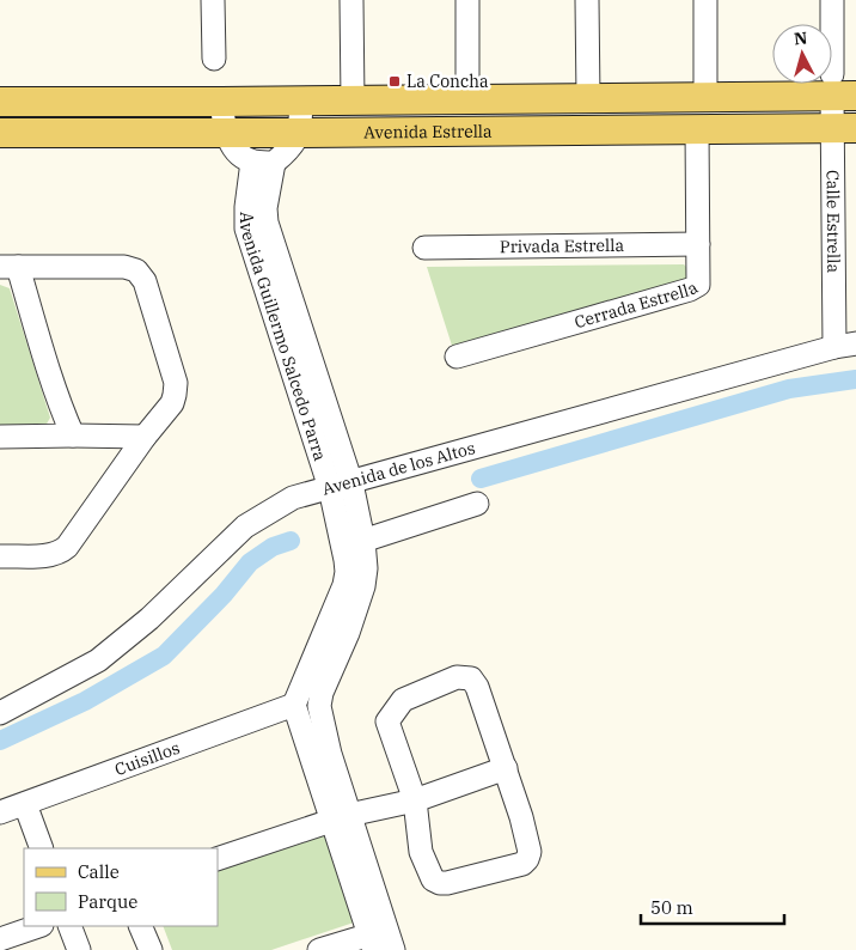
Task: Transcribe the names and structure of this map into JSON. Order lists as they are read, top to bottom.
{
  "streets": {
    "main road": ["Avenida Estrella"],
    "street": [
      "Calle Estrella",
      "Privada Estrella",
      "Cerrada Estrella",
      "Avenida Guillermo Salcedo Parra",
      "Avenida de los Altos",
      "Cuisillos"
    ]
  },
  "crossings": [
    ["Avenida Estrella", "Calle Estrella"],
    ["Avenida Estrella", "Cerrada Estrella"],
    ["Calle Estrella", "Avenida de los Altos"],
    ["Privada Estrella", "Cerrada Estrella"],
    ["Avenida Guillermo Salcedo Parra", "Avenida de los Altos"],
    ["Avenida Guillermo Salcedo Parra", "Cuisillos"]
  ],
  "places": {
    "transit": ["La Concha"]
  },
  "legend": ["Calle", "Parque"],
  "scale_bar": "50 m",
  "north": "top"
}
